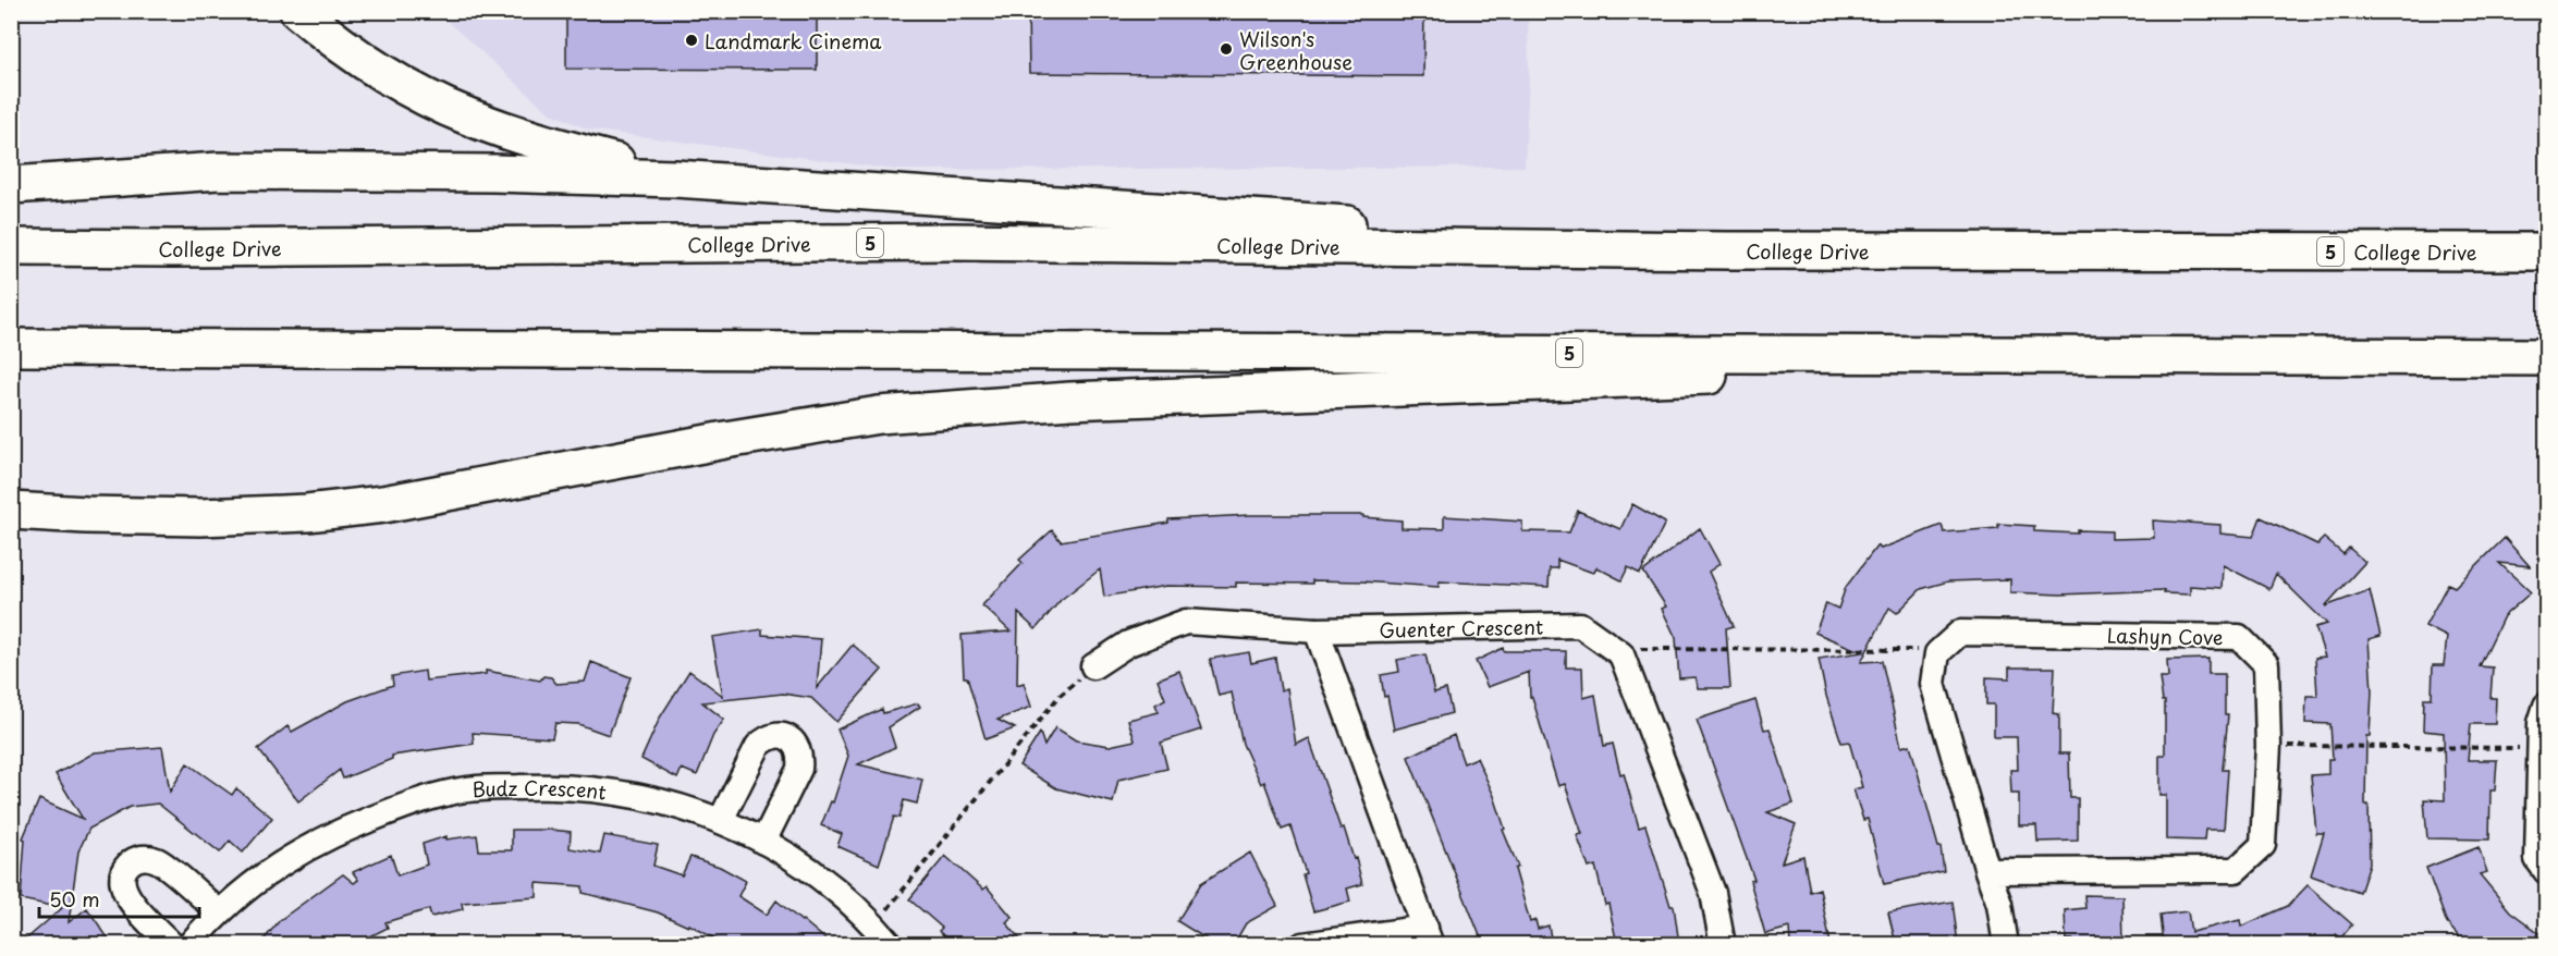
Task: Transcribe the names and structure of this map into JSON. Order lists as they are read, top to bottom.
{
  "streets": {
    "highway": ["5", "College Drive"],
    "street": ["Guenter Crescent", "Lashyn Cove", "Budz Crescent"]
  },
  "places": ["Landmark Cinema", "Wilson's Greenhouse"],
  "scale_bar": "50 m"
}
